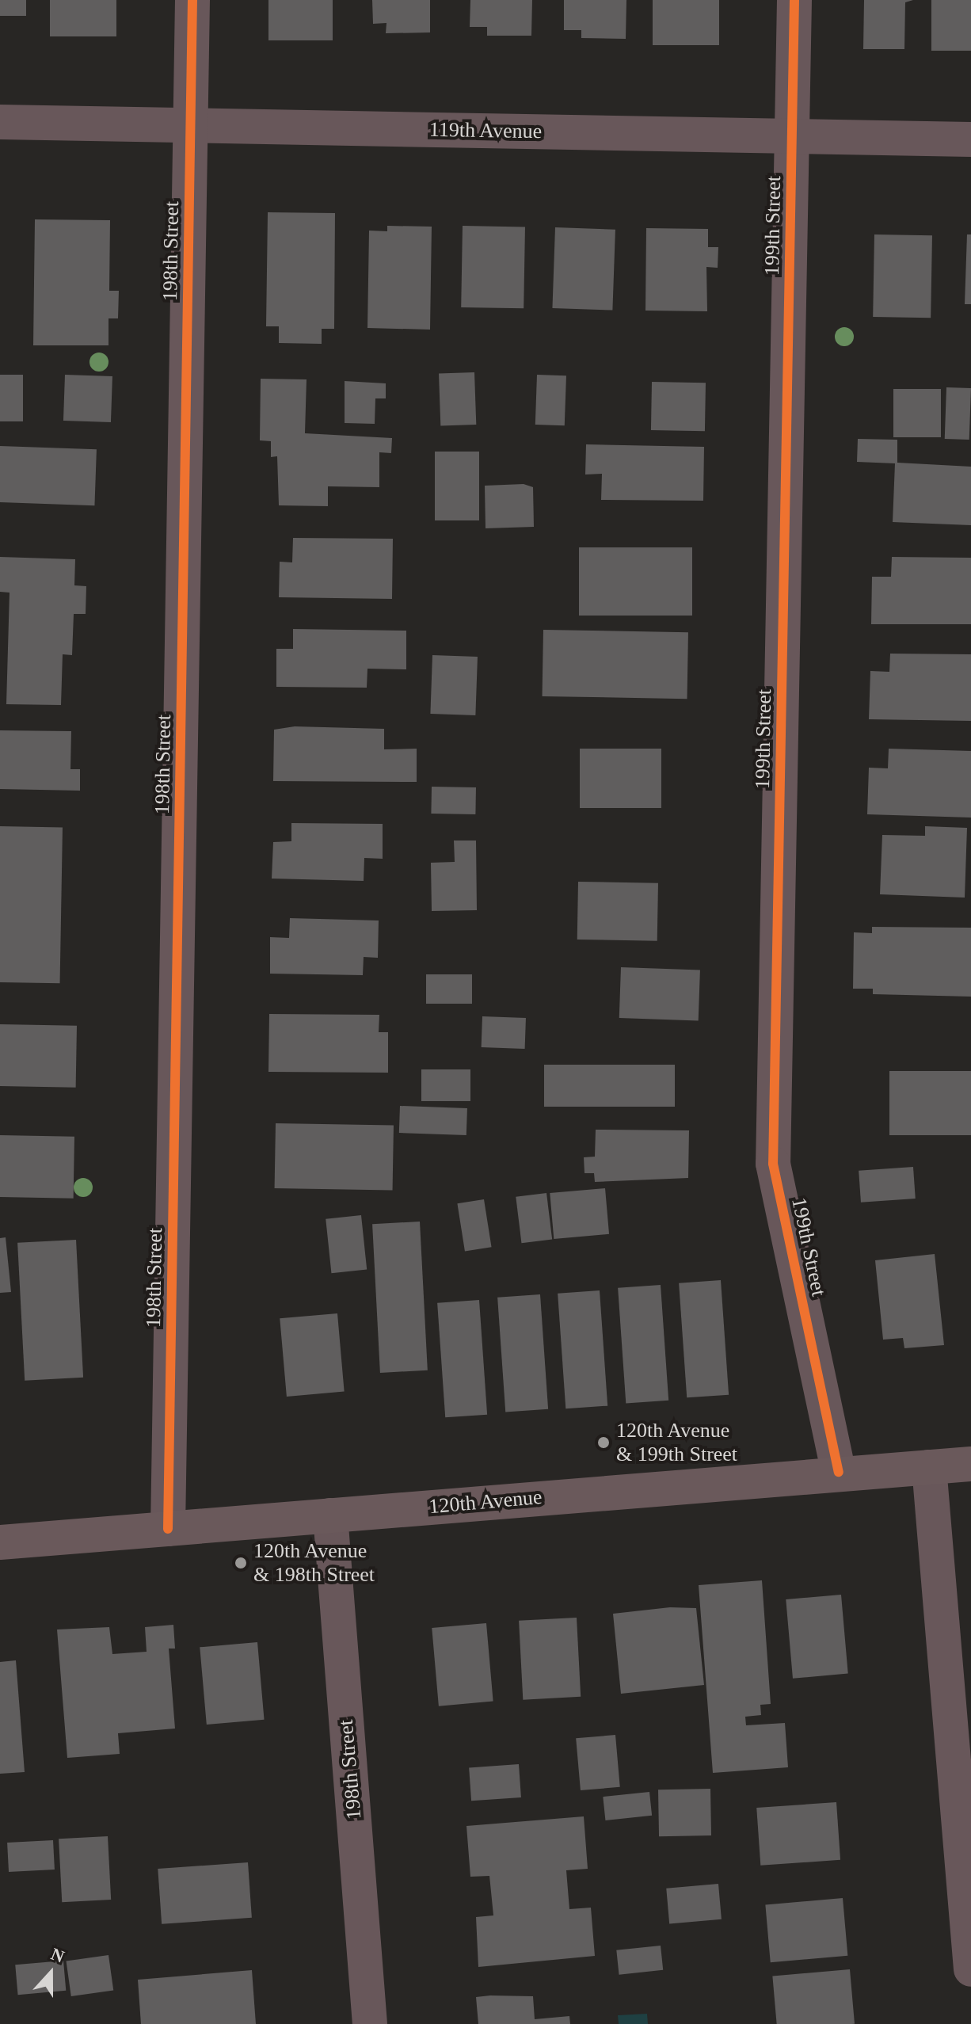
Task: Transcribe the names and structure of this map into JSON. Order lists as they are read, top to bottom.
{
  "streets": {
    "street": [
      "119th Avenue",
      "199th Street",
      "198th Street",
      "120th Avenue"
    ]
  },
  "crossings": [
    ["119th Avenue", "199th Street"],
    ["119th Avenue", "198th Street"],
    ["199th Street", "120th Avenue"],
    ["198th Street", "120th Avenue"]
  ],
  "places": ["120th Avenue & 199th Street", "120th Avenue & 198th Street"],
  "north": "top"
}
